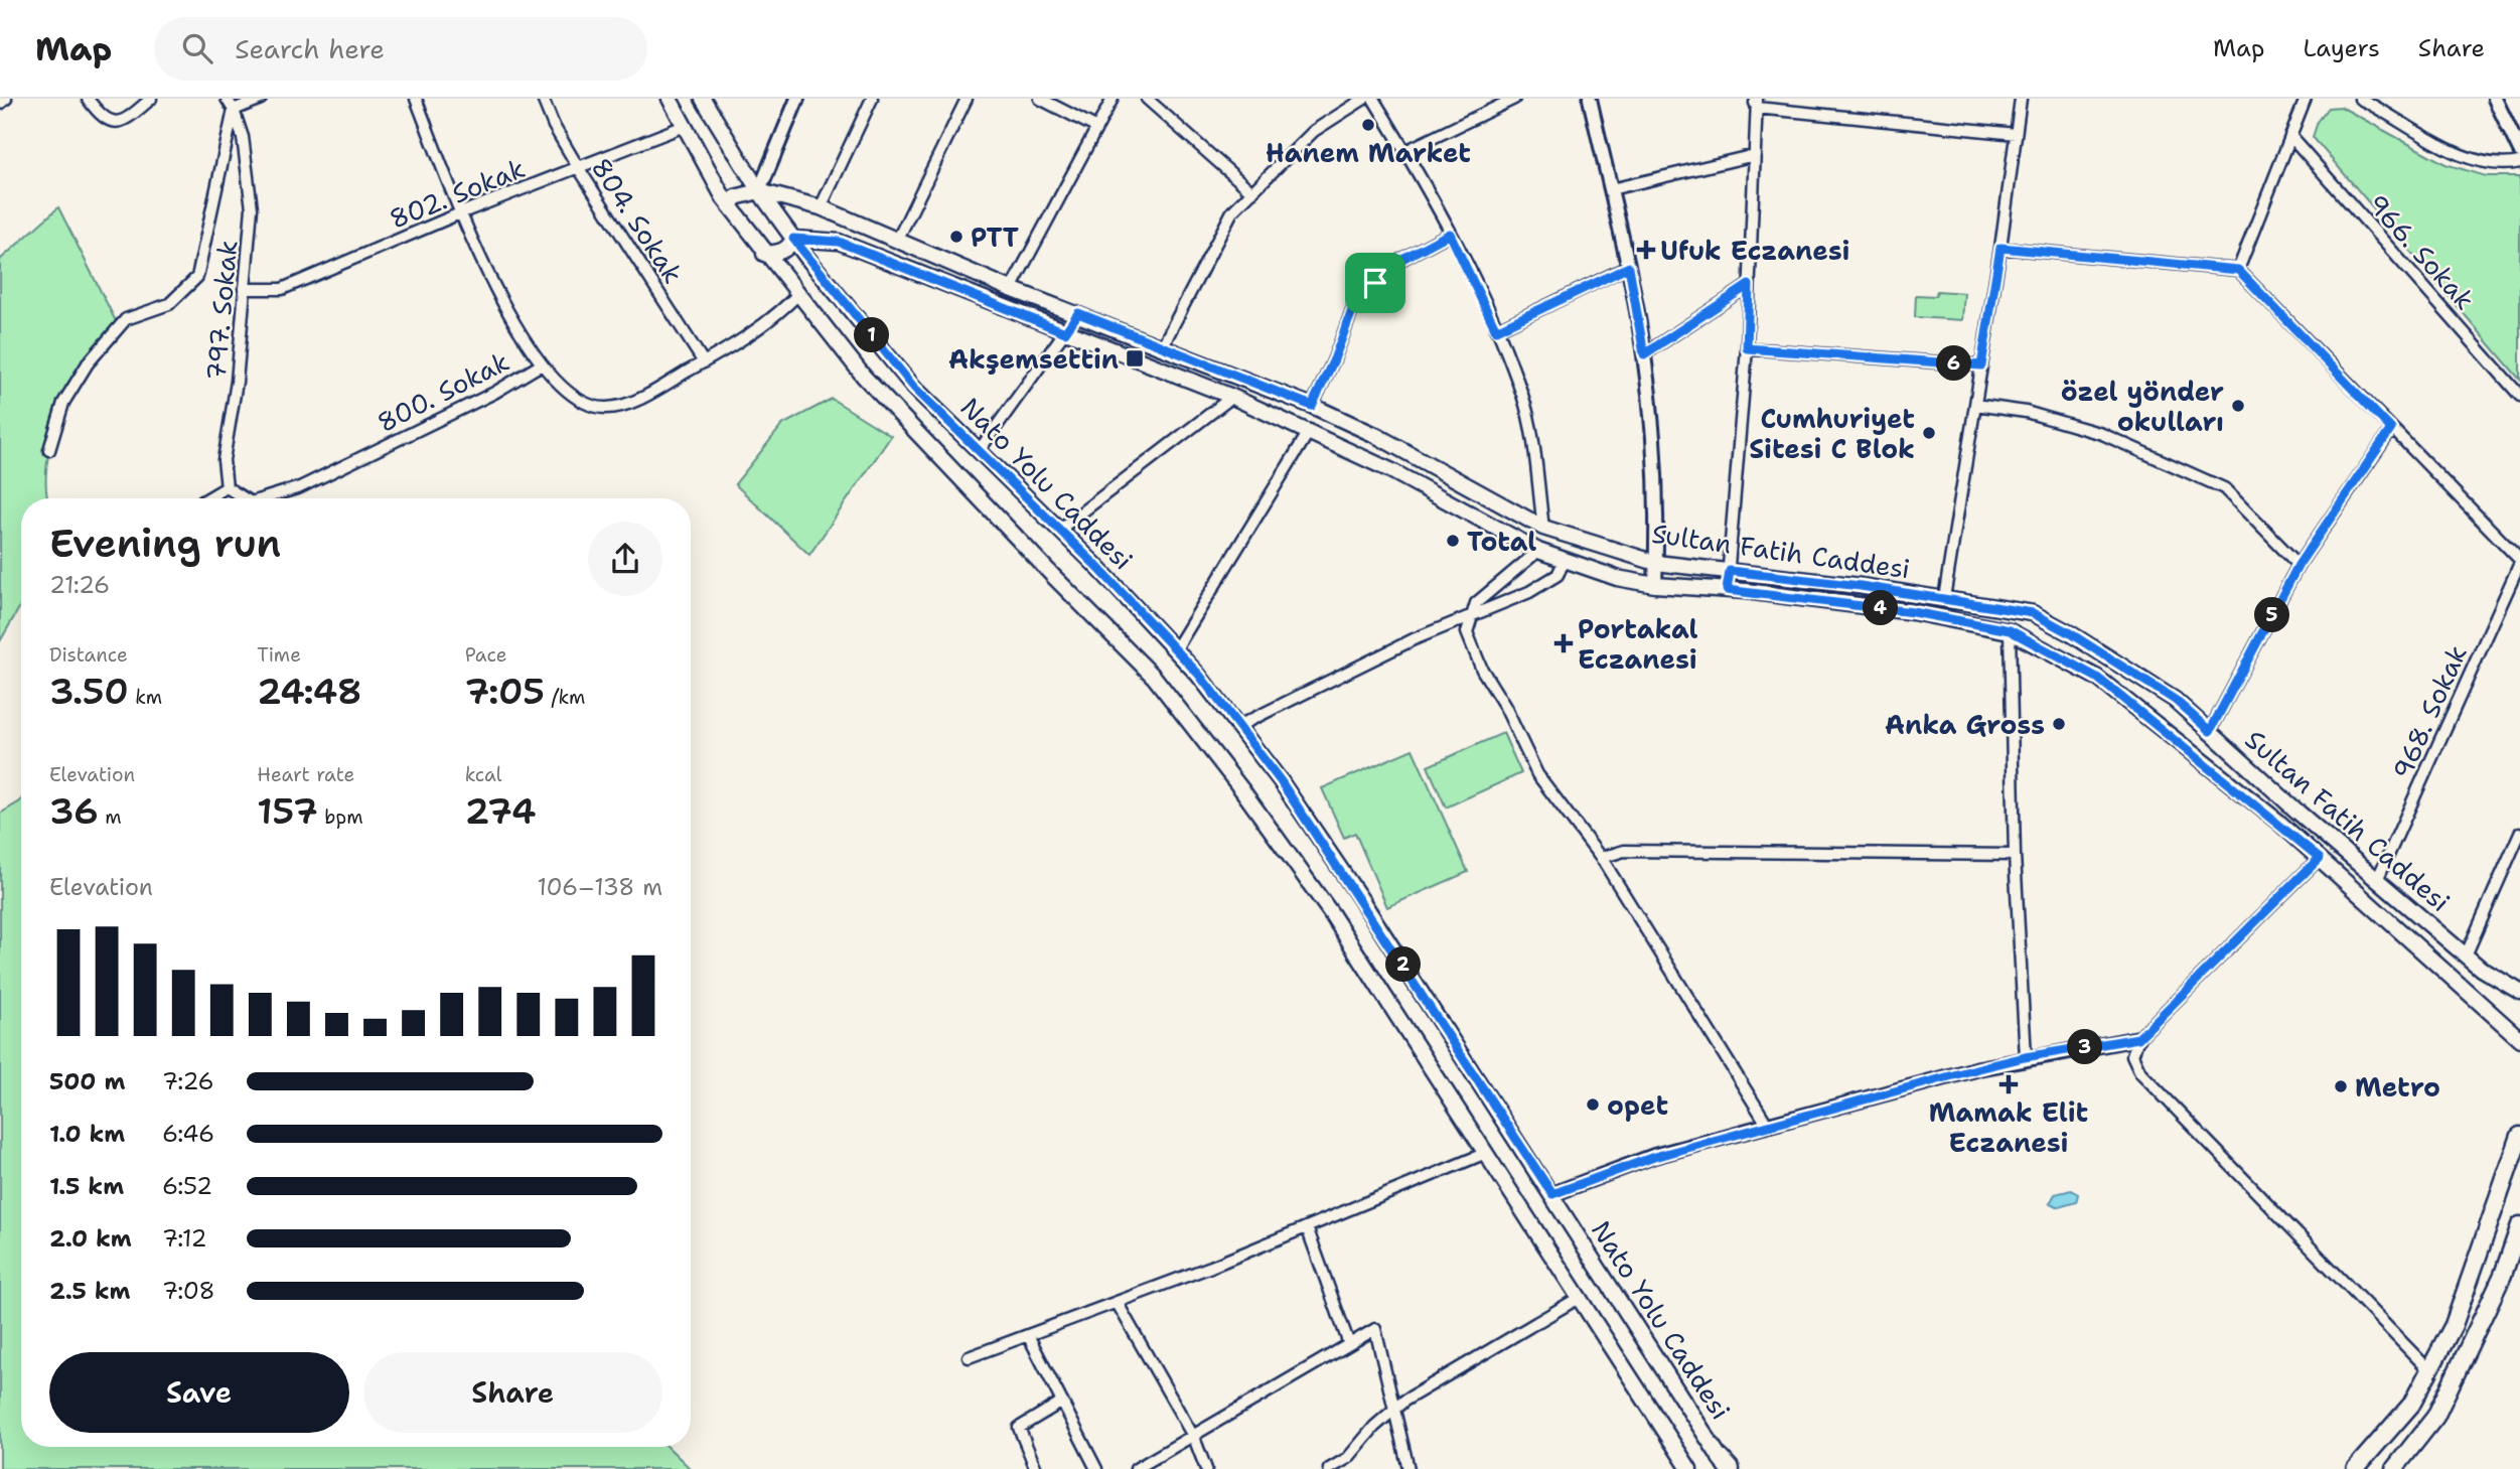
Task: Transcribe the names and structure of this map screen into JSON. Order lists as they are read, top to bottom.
{
  "streets": {
    "main road": ["Nato Yolu Caddesi", "Sultan Fatih Caddesi"],
    "street": [
      "802. Sokak",
      "804. Sokak",
      "966. Sokak",
      "797. Sokak",
      "800. Sokak",
      "968. Sokak"
    ]
  },
  "crossings": [
    ["802. Sokak", "804. Sokak"],
    ["802. Sokak", "797. Sokak"],
    ["802. Sokak", "800. Sokak"],
    ["797. Sokak", "800. Sokak"],
    ["Nato Yolu Caddesi", "Sultan Fatih Caddesi"],
    ["Sultan Fatih Caddesi", "968. Sokak"]
  ],
  "places": {
    "other": [
      "Hanem Market",
      "PTT",
      "özel yönder okulları",
      "Cumhuriyet Sitesi C Blok",
      "Total",
      "Anka Gross",
      "Metro",
      "opet"
    ],
    "health": ["Ufuk Eczanesi", "Portakal Eczanesi", "Mamak Elit Eczanesi"],
    "transit": ["Akşemsettin"]
  },
  "page": {
    "header": "Map",
    "search": "Search here",
    "nav": ["Map", "Layers", "Share"],
    "pins": [
      "1",
      "6",
      "4",
      "5",
      "2",
      "3"
    ],
    "heading": ["Evening run", "21:26"],
    "stats": [
      ["Distance", "3.50 km"],
      ["Time", "24:48"],
      ["Pace", "7:05 /km"],
      ["Elevation", "36 m"],
      ["Heart rate", "157 bpm"],
      ["kcal", "274"]
    ],
    "chart": ["Elevation", "106–138 m"],
    "list": [
      {
        "name": "500 m",
        "note": "7:26"
      },
      {
        "name": "1.0 km",
        "note": "6:46"
      },
      {
        "name": "1.5 km",
        "note": "6:52"
      },
      {
        "name": "2.0 km",
        "note": "7:12"
      },
      {
        "name": "2.5 km",
        "note": "7:08"
      }
    ],
    "buttons": ["Save", "Share"]
  }
}
